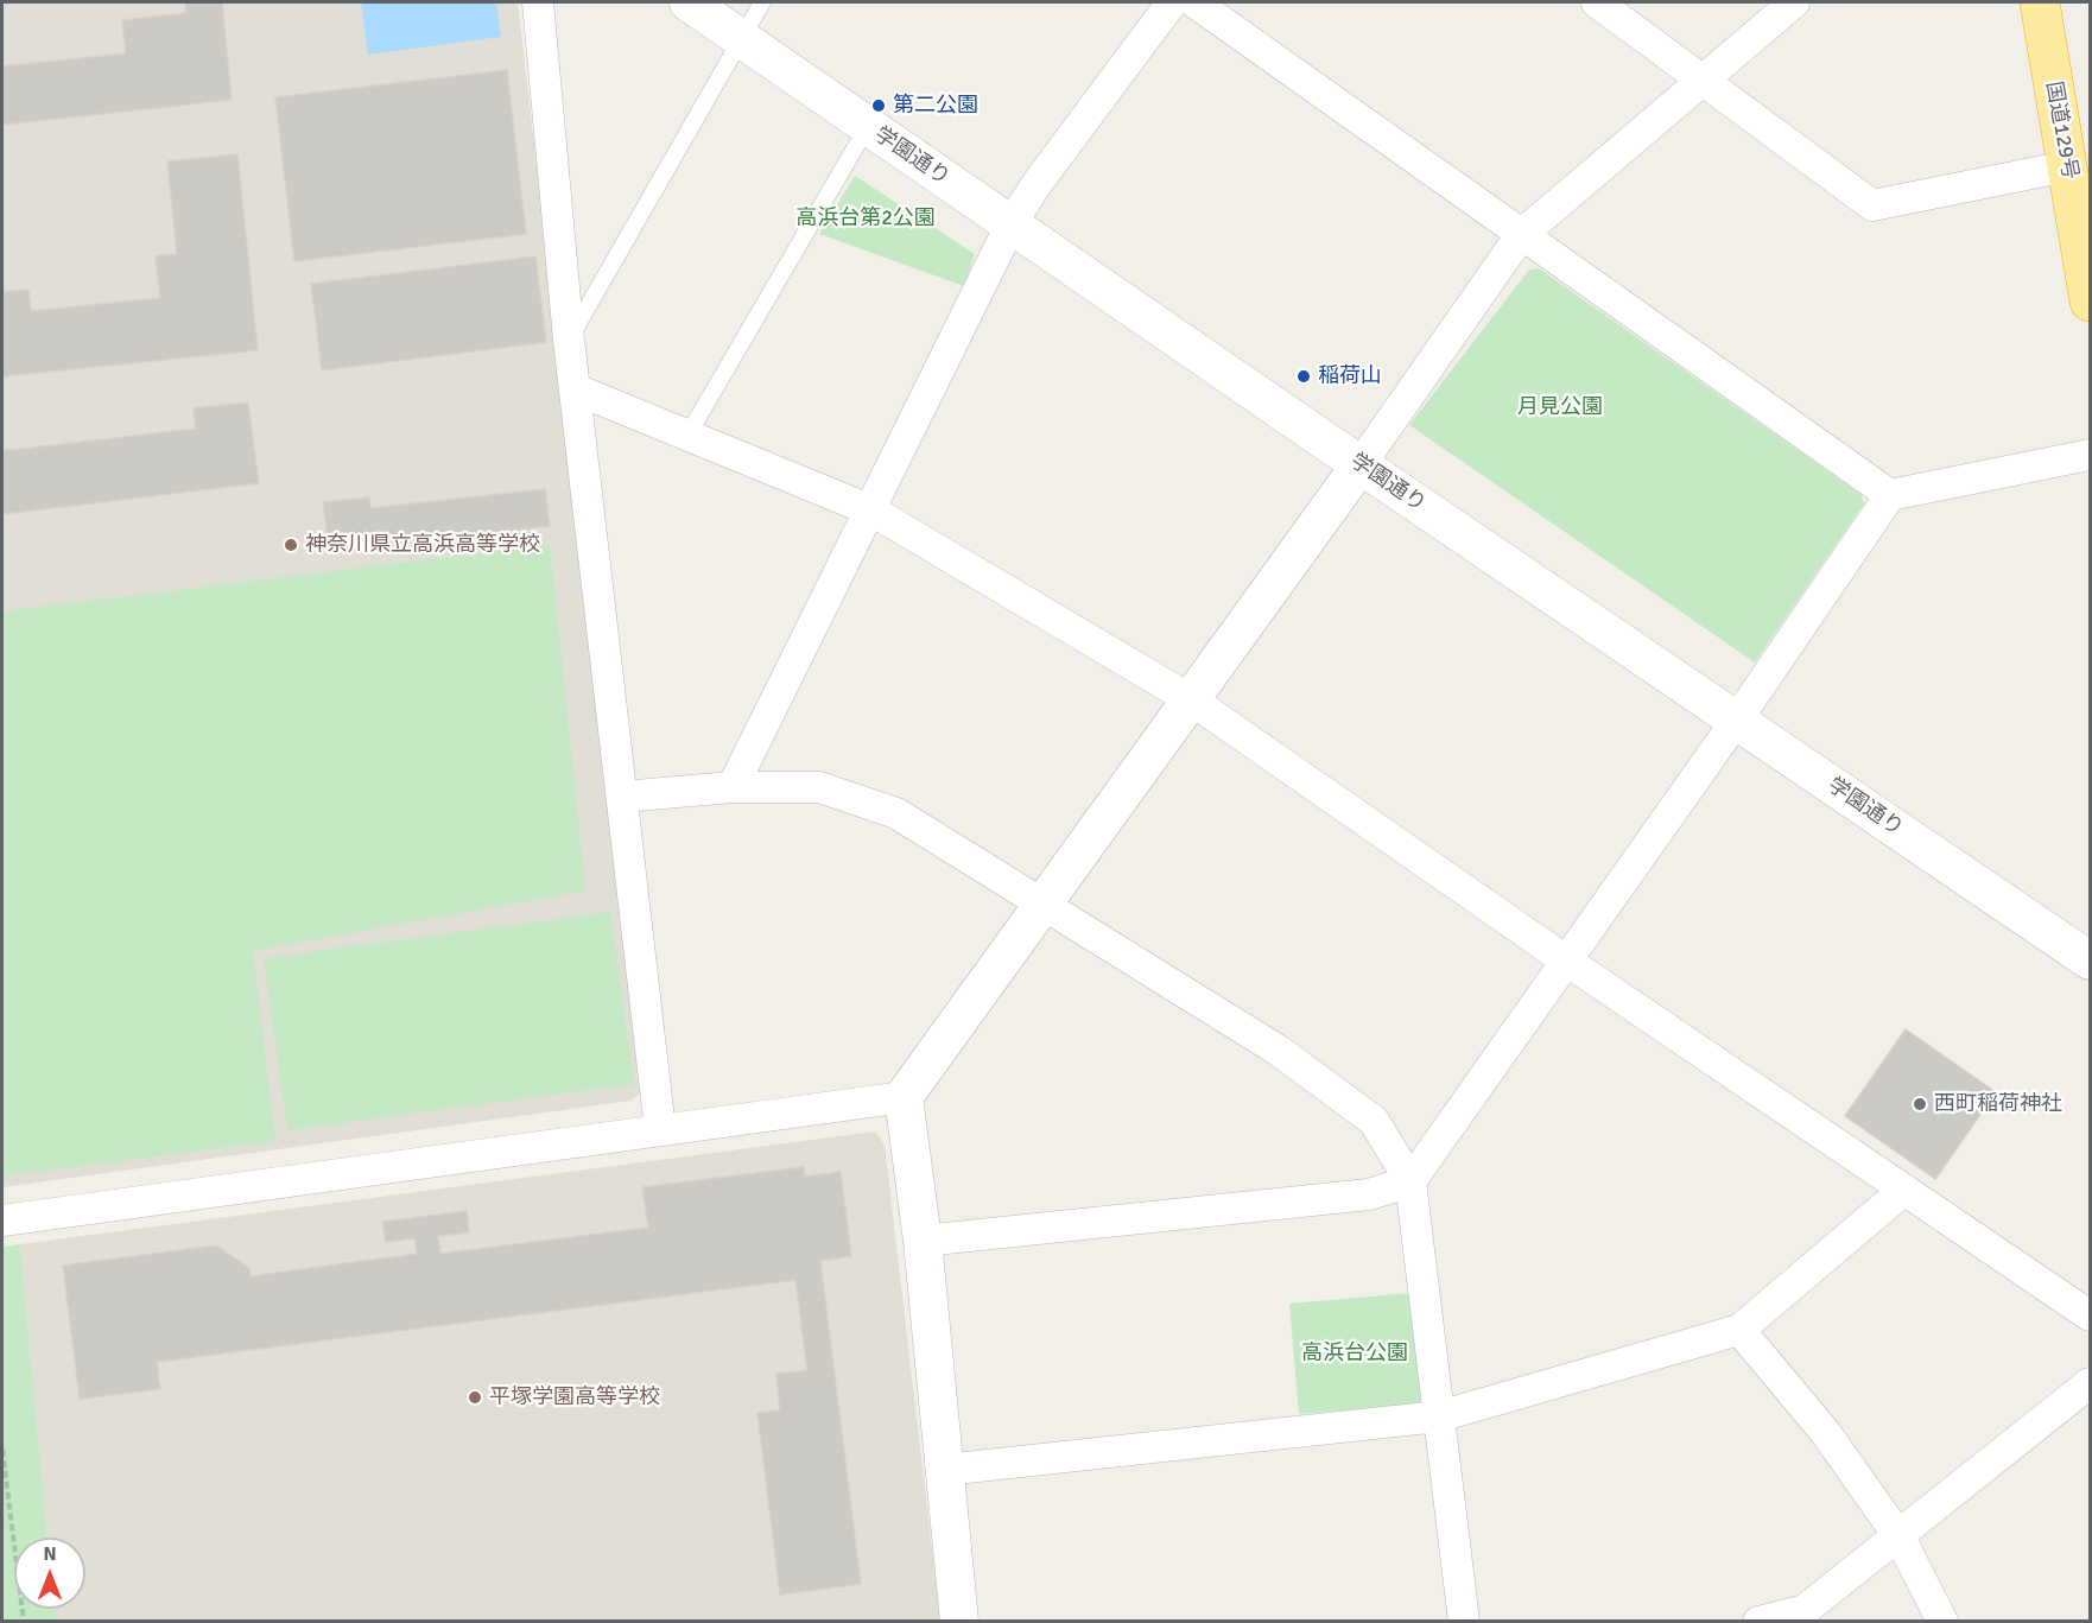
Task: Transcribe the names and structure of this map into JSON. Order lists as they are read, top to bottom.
{
  "streets": {
    "highway": ["国道129号"],
    "street": ["学園通り"]
  },
  "parks": ["高浜台第2公園", "月見公園", "高浜台公園"],
  "places": [
    "第二公園",
    "稲荷山",
    "神奈川県立高浜高等学校",
    "西町稲荷神社",
    "平塚学園高等学校"
  ],
  "north": "top"
}
